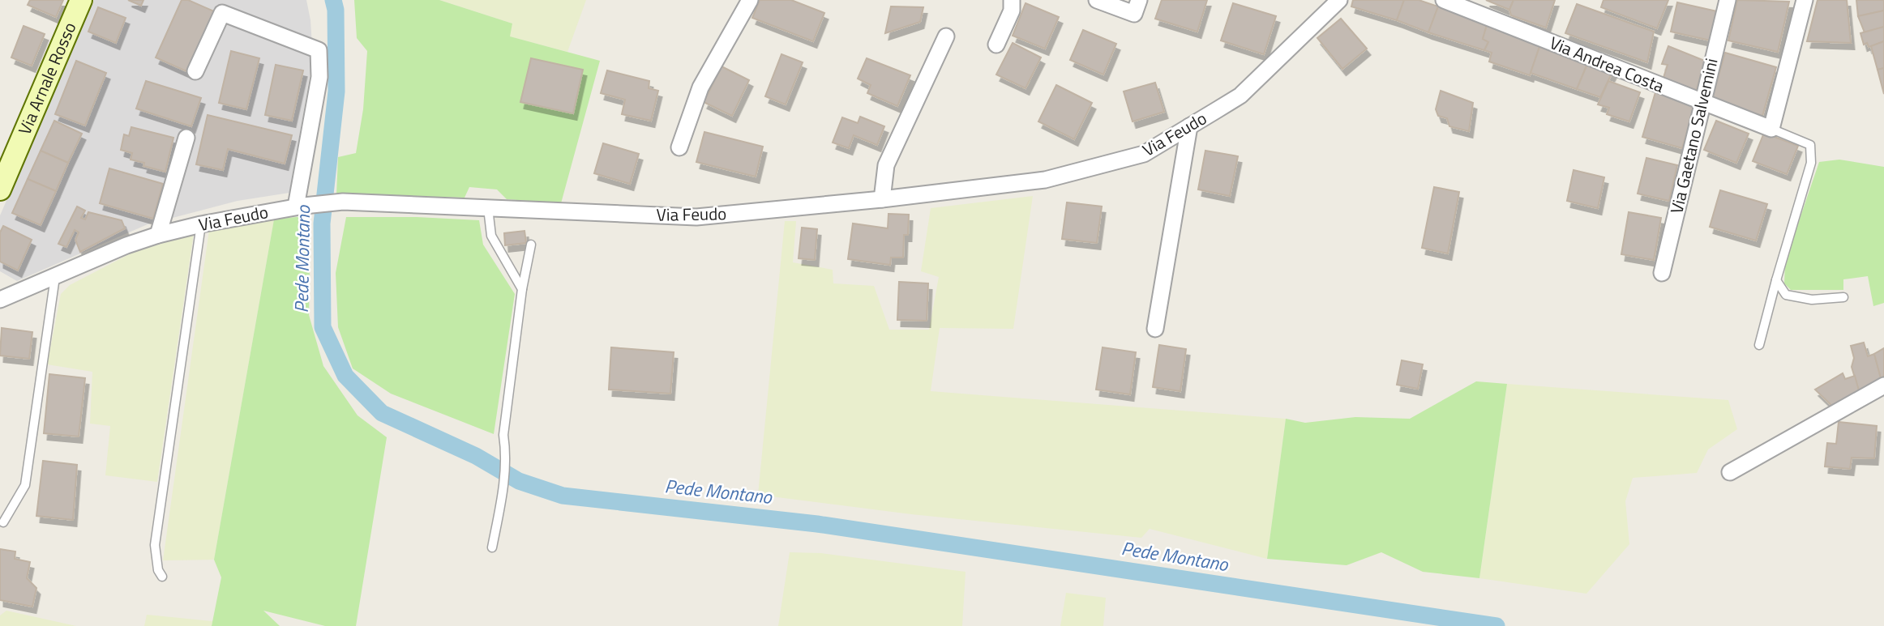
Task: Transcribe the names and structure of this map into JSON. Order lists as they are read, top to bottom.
{
  "streets": {
    "street": [
      "Via Andrea Costa",
      "Via Arnale Rosso",
      "Via Feudo",
      "Via Gaetano Salvemini"
    ]
  },
  "crossings": [
    ["Via Andrea Costa", "Via Gaetano Salvemini"]
  ],
  "water": ["Pede Montano"]
}
